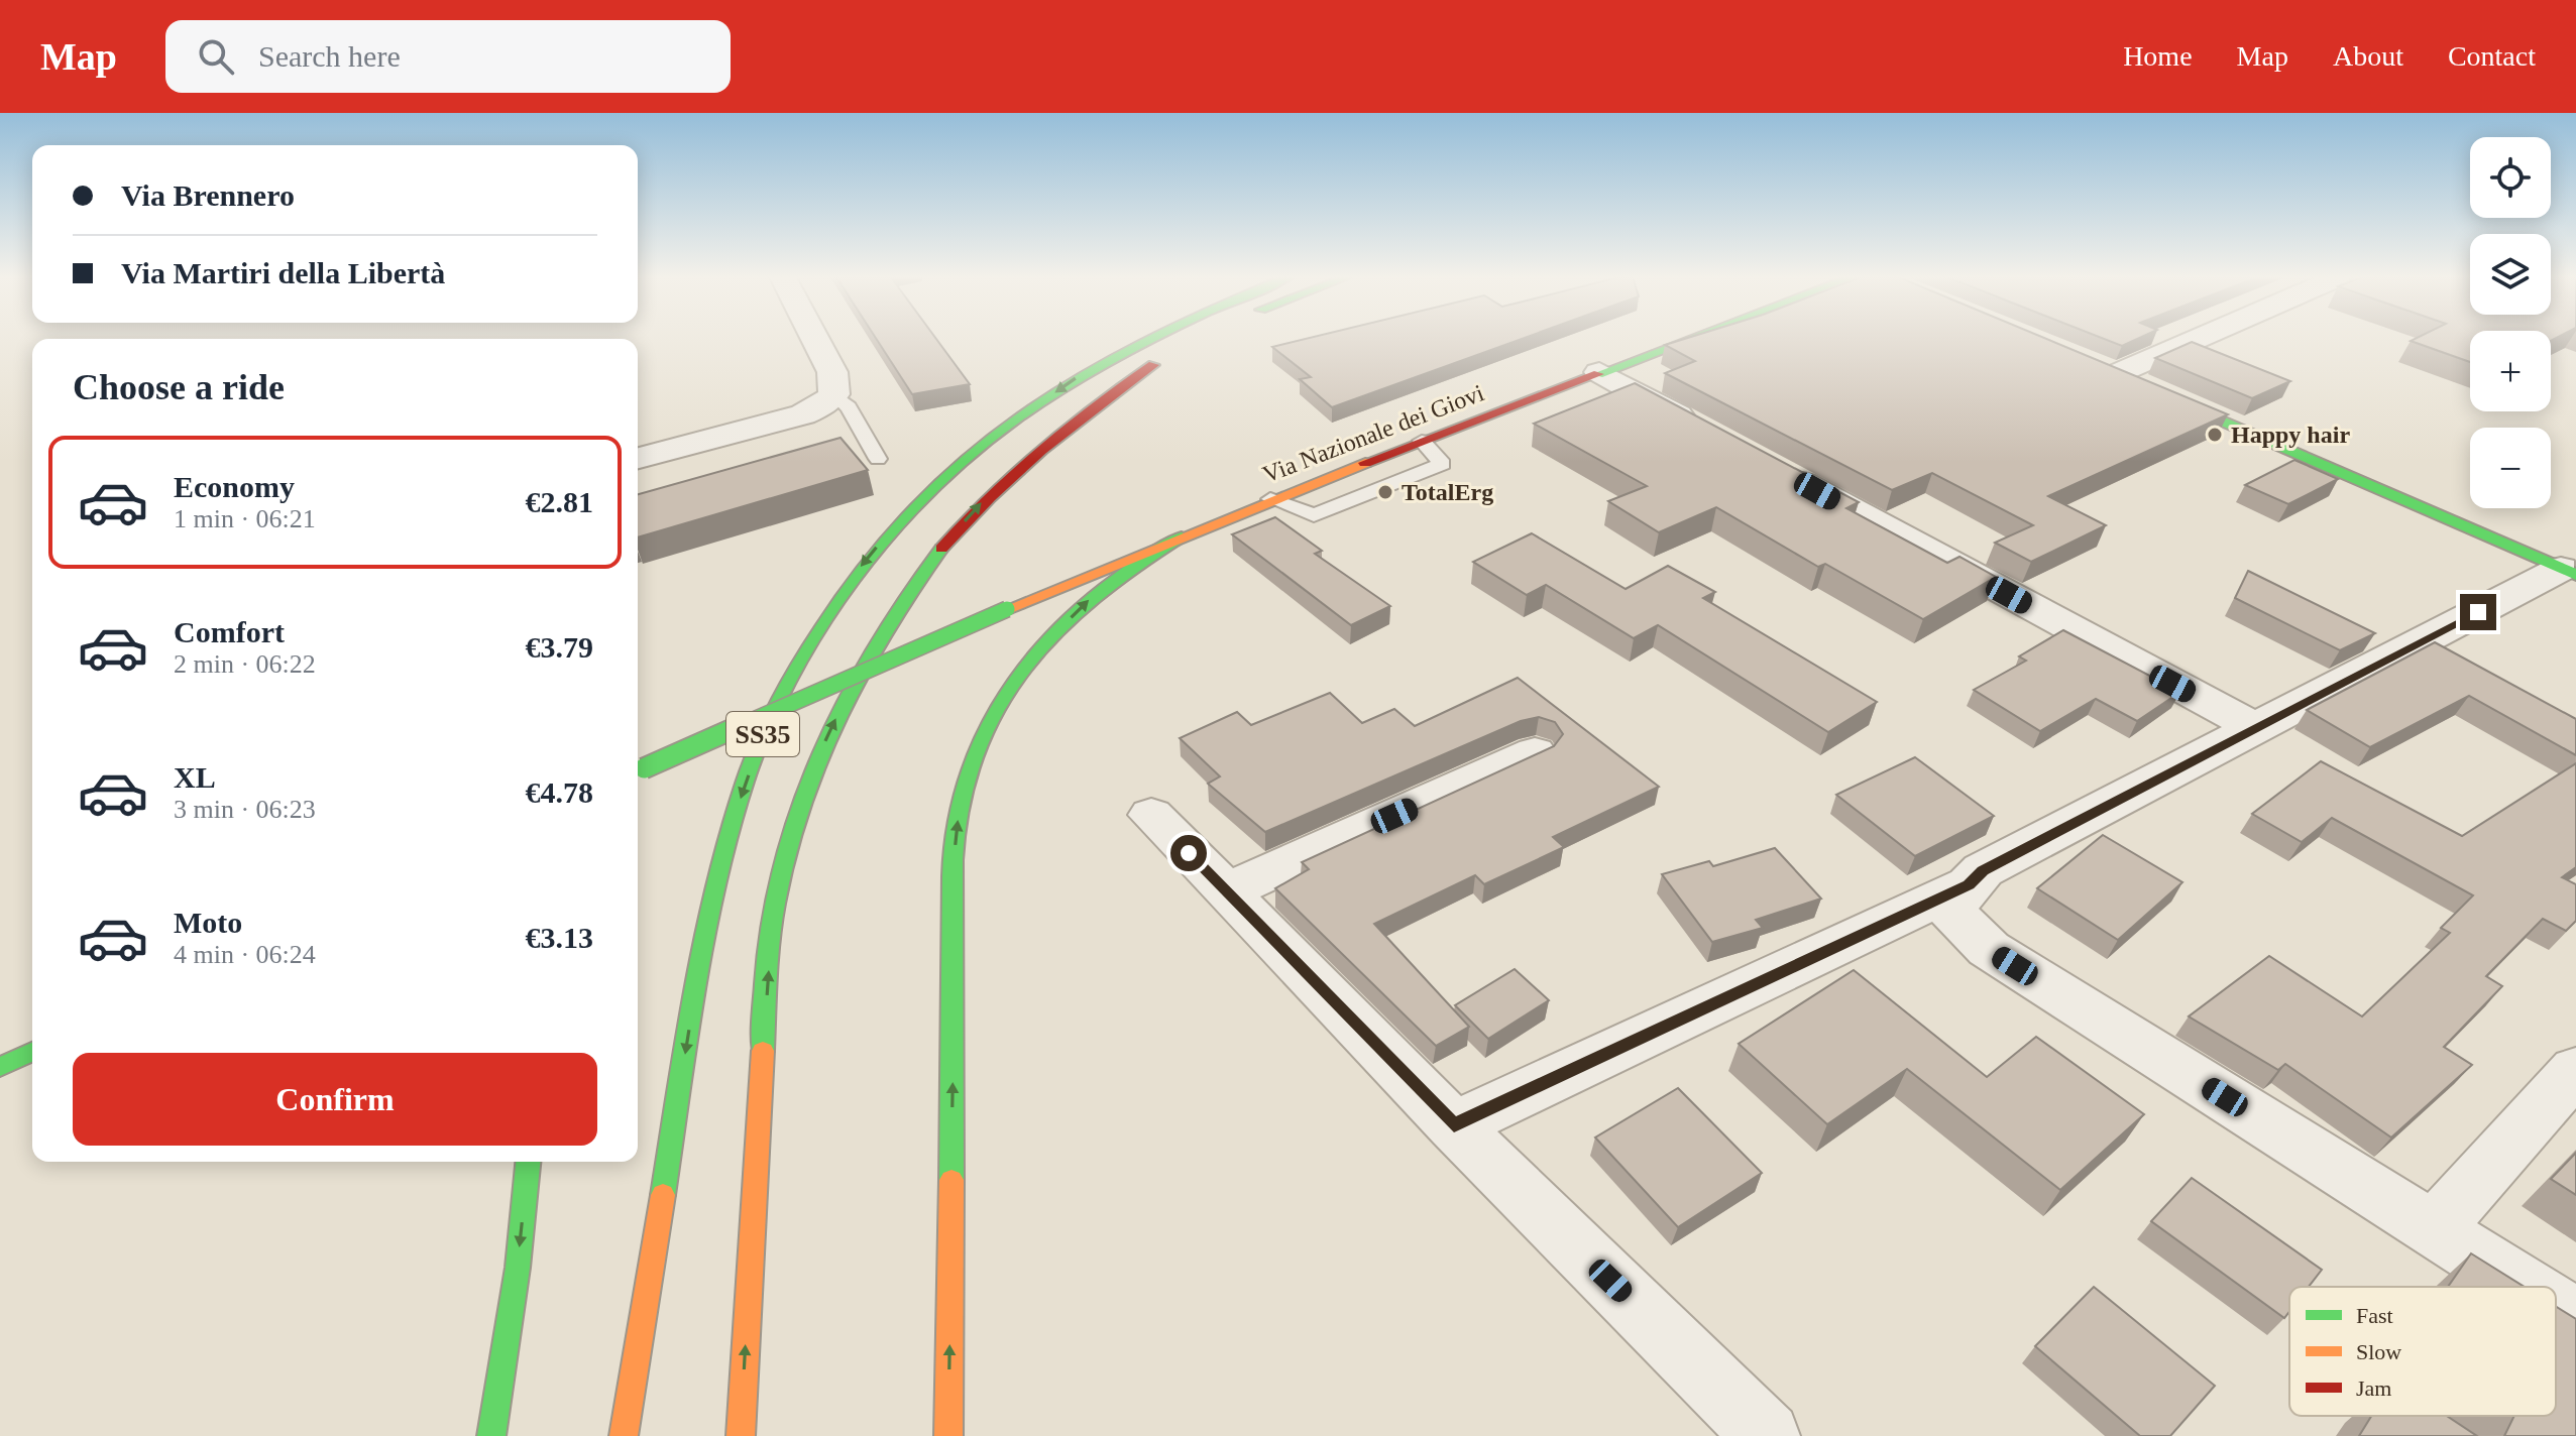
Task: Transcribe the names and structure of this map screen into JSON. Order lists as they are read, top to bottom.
{
  "streets": {
    "main road": ["Via Nazionale dei Giovi", "SS35"]
  },
  "places": ["Happy hair", "TotalErg"],
  "legend": ["Fast", "Slow", "Jam"],
  "page": {
    "header": "Map",
    "search": "Search here",
    "nav": [
      "Home",
      "Map",
      "About",
      "Contact"
    ],
    "map_buttons": ["+", "−"],
    "banner": ["Via Brennero", "Via Martiri della Libertà"],
    "heading": "Choose a ride",
    "list": [
      {
        "name": "Economy",
        "note": "1 min · 06:21",
        "value": "€2.81"
      },
      {
        "name": "Comfort",
        "note": "2 min · 06:22",
        "value": "€3.79"
      },
      {
        "name": "XL",
        "note": "3 min · 06:23",
        "value": "€4.78"
      },
      {
        "name": "Moto",
        "note": "4 min · 06:24",
        "value": "€3.13"
      }
    ],
    "buttons": "Confirm"
  }
}
